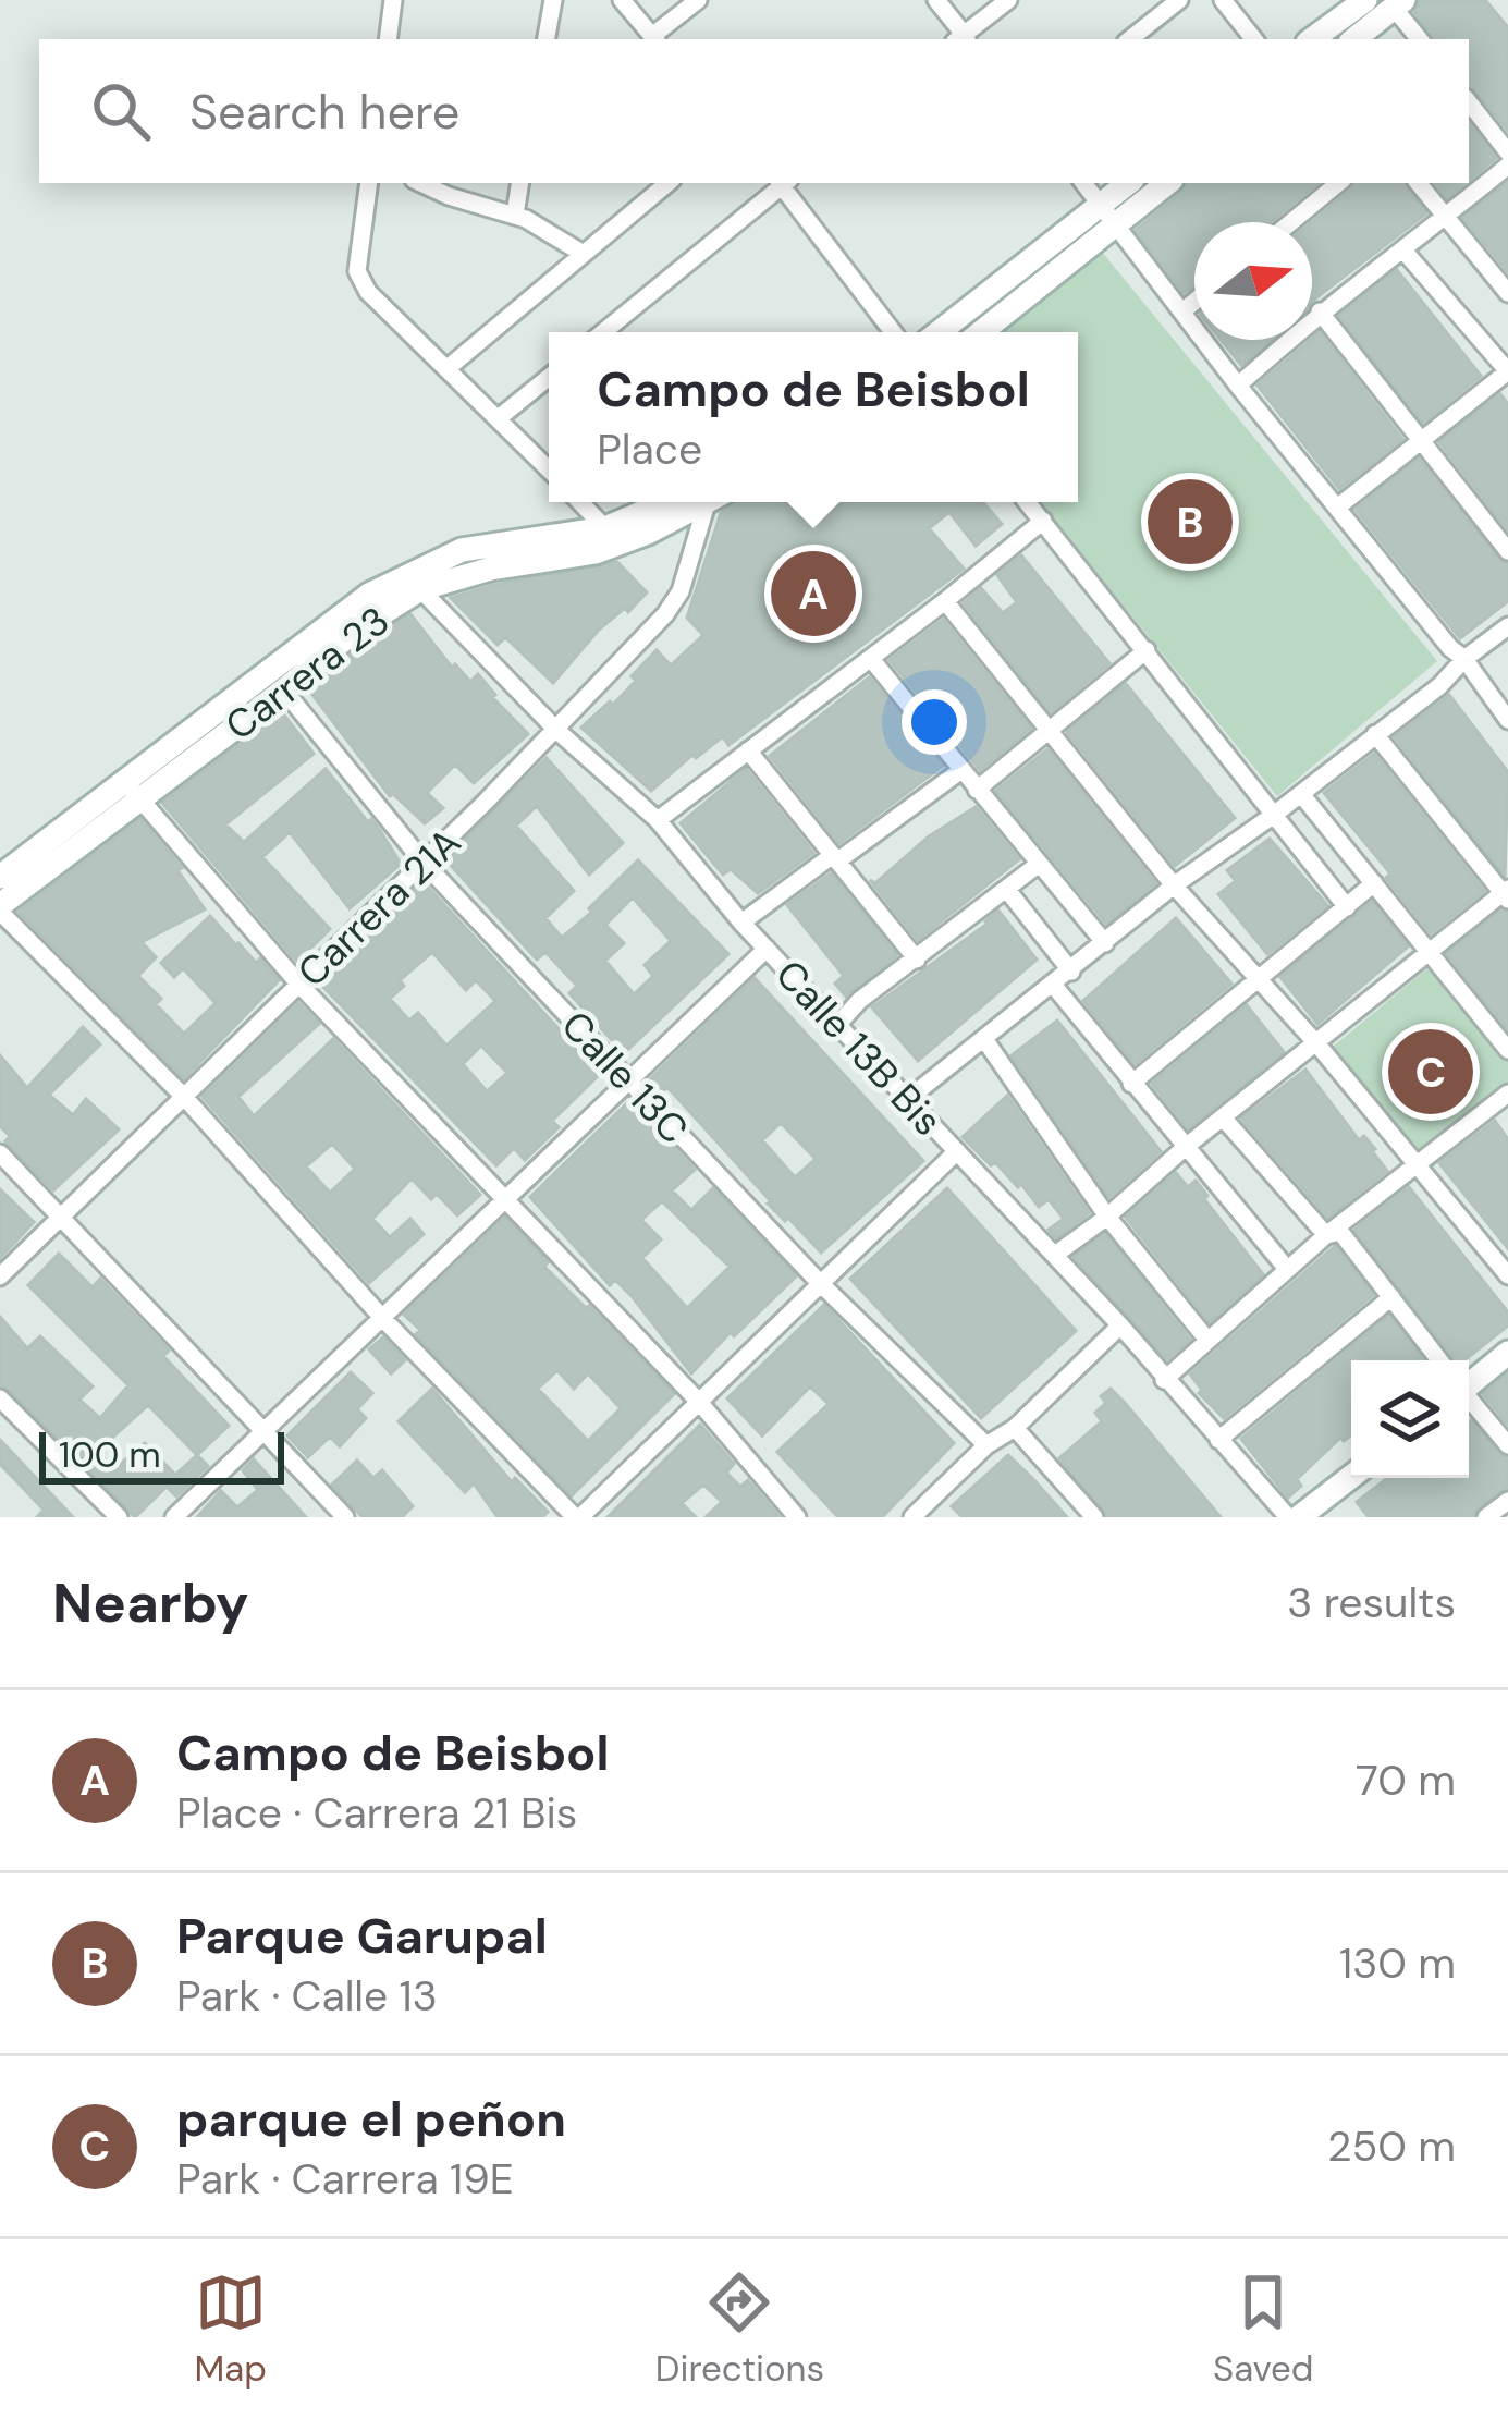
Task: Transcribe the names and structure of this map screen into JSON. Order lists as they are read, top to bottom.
{
  "streets": {
    "main road": ["Carrera 23"],
    "street": ["Carrera 21A", "Calle 13B Bis", "Calle 13C"]
  },
  "crossings": [
    ["Carrera 23", "Calle 13B Bis"],
    ["Carrera 23", "Calle 13C"],
    ["Carrera 21A", "Calle 13B Bis"],
    ["Carrera 21A", "Calle 13C"]
  ],
  "scale_bar": "100 m",
  "north": "right",
  "page": {
    "search": "Search here",
    "popup": ["Campo de Beisbol", "Place"],
    "pins": ["B", "A", "C"],
    "scale": "100 m",
    "heading": ["Nearby", "3 results"],
    "list": [
      {
        "mark": "A",
        "name": "Campo de Beisbol",
        "note": "Place · Carrera 21 Bis",
        "value": "70 m"
      },
      {
        "mark": "B",
        "name": "Parque Garupal",
        "note": "Park · Calle 13",
        "value": "130 m"
      },
      {
        "mark": "C",
        "name": "parque el peñon",
        "note": "Park · Carrera 19E",
        "value": "250 m"
      }
    ],
    "nav": ["Map", "Directions", "Saved"]
  }
}
